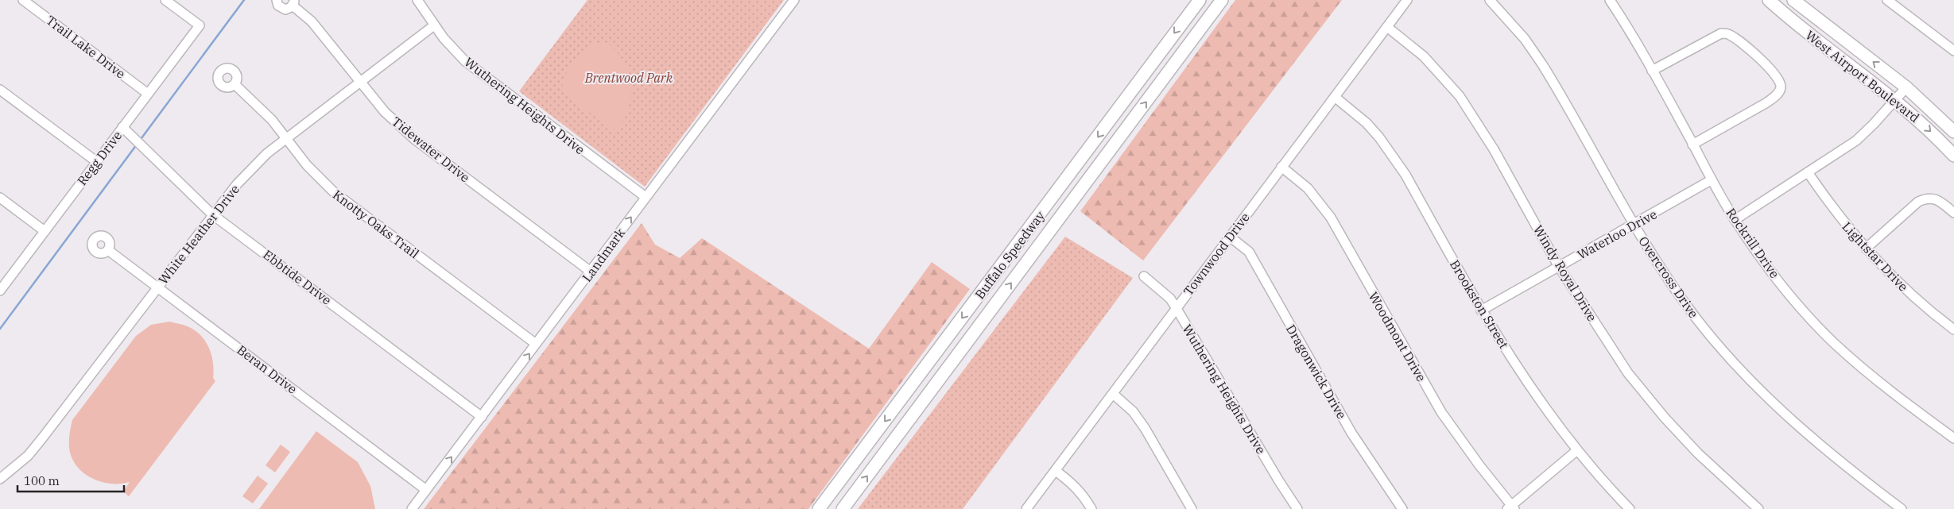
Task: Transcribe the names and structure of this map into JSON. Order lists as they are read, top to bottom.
{
  "streets": {
    "main road": ["West Airport Boulevard", "Buffalo Speedway"],
    "street": [
      "Trail Lake Drive",
      "Wuthering Heights Drive",
      "Tidewater Drive",
      "Regg Drive",
      "Knotty Oaks Trail",
      "White Heather Drive",
      "Waterloo Drive",
      "Rockrill Drive",
      "Townwood Drive",
      "Landmark",
      "Lightstar Drive",
      "Windy Royal Drive",
      "Ebbtide Drive",
      "Overcross Drive",
      "Brookston Street",
      "Woodmont Drive",
      "Beran Drive",
      "Dragonwick Drive"
    ]
  },
  "crossings": [
    ["Trail Lake Drive", "Regg Drive"],
    ["Wuthering Heights Drive", "White Heather Drive"],
    ["Wuthering Heights Drive", "Townwood Drive"],
    ["Wuthering Heights Drive", "Landmark"],
    ["Tidewater Drive", "White Heather Drive"],
    ["Tidewater Drive", "Landmark"],
    ["Regg Drive", "Ebbtide Drive"],
    ["Knotty Oaks Trail", "White Heather Drive"],
    ["Knotty Oaks Trail", "Landmark"],
    ["White Heather Drive", "Ebbtide Drive"],
    ["White Heather Drive", "Beran Drive"],
    ["Waterloo Drive", "Rockrill Drive"],
    ["Waterloo Drive", "Windy Royal Drive"],
    ["Waterloo Drive", "Overcross Drive"],
    ["Waterloo Drive", "Brookston Street"],
    ["Townwood Drive", "Windy Royal Drive"],
    ["Townwood Drive", "Brookston Street"],
    ["Townwood Drive", "Woodmont Drive"],
    ["Townwood Drive", "Dragonwick Drive"],
    ["Landmark", "Ebbtide Drive"],
    ["Landmark", "Beran Drive"]
  ],
  "one_way": ["Landmark"],
  "parks": ["Brentwood Park"],
  "scale_bar": "100 m"
}
